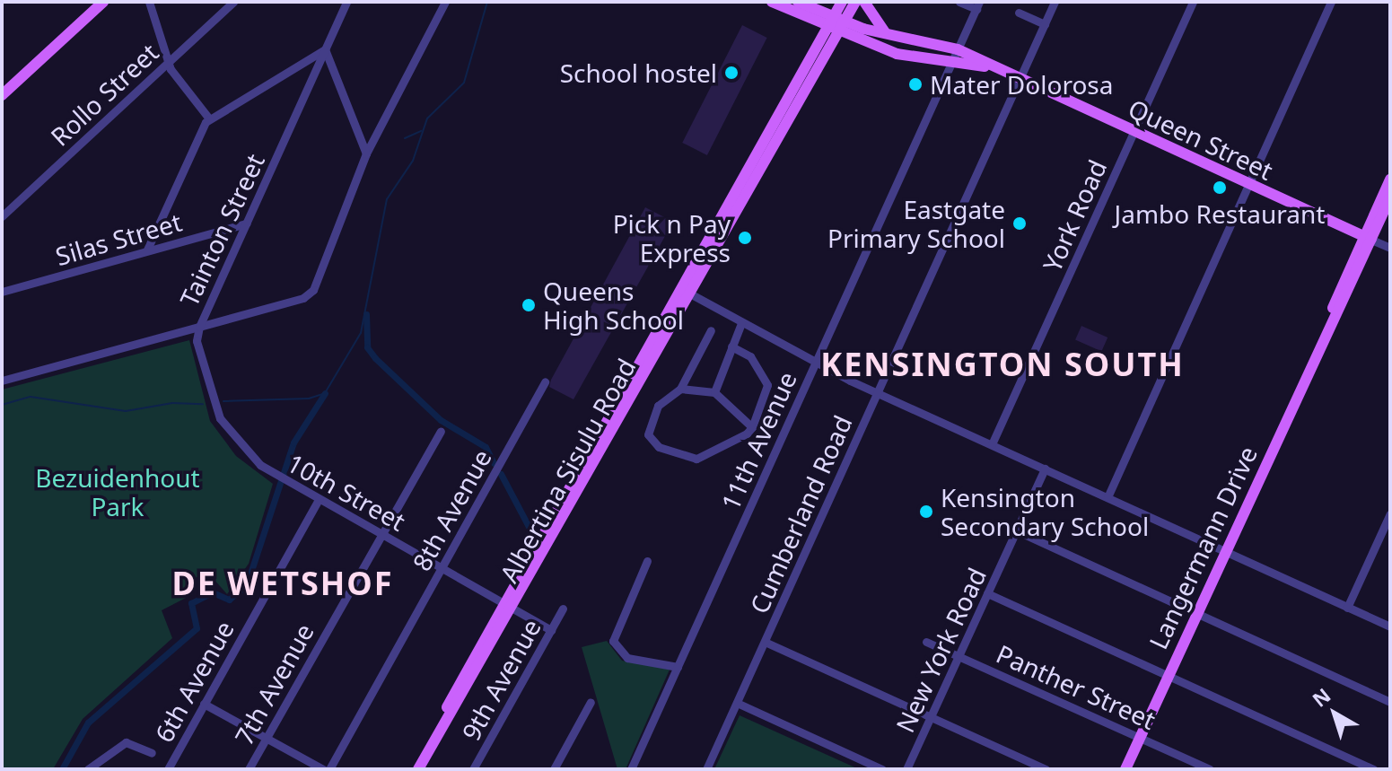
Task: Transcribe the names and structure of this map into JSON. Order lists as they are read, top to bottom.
{
  "streets": {
    "main road": ["Queen Street", "Albertina Sisulu Road", "Langermann Drive"],
    "street": [
      "Rollo Street",
      "York Road",
      "Tainton Street",
      "Silas Street",
      "11th Avenue",
      "10th Street",
      "8th Avenue",
      "Cumberland Road",
      "New York Road",
      "9th Avenue",
      "6th Avenue",
      "7th Avenue",
      "Panther Street"
    ]
  },
  "crossings": [
    ["Queen Street", "York Road"],
    ["Queen Street", "11th Avenue"],
    ["Queen Street", "Albertina Sisulu Road"],
    ["Queen Street", "Cumberland Road"],
    ["Queen Street", "Langermann Drive"],
    ["Tainton Street", "Silas Street"],
    ["Tainton Street", "10th Street"],
    ["Albertina Sisulu Road", "10th Street"],
    ["10th Street", "8th Avenue"],
    ["10th Street", "9th Avenue"],
    ["10th Street", "6th Avenue"],
    ["10th Street", "7th Avenue"],
    ["Langermann Drive", "Panther Street"],
    ["New York Road", "Panther Street"]
  ],
  "districts": ["KENSINGTON SOUTH", "DE WETSHOF"],
  "parks": ["Bezuidenhout Park"],
  "places": [
    "School hostel",
    "Mater Dolorosa",
    "Jambo Restaurant",
    "Eastgate Primary School",
    "Pick n Pay Express",
    "Queens High School",
    "Kensington Secondary School"
  ],
  "north": "top left"
}
